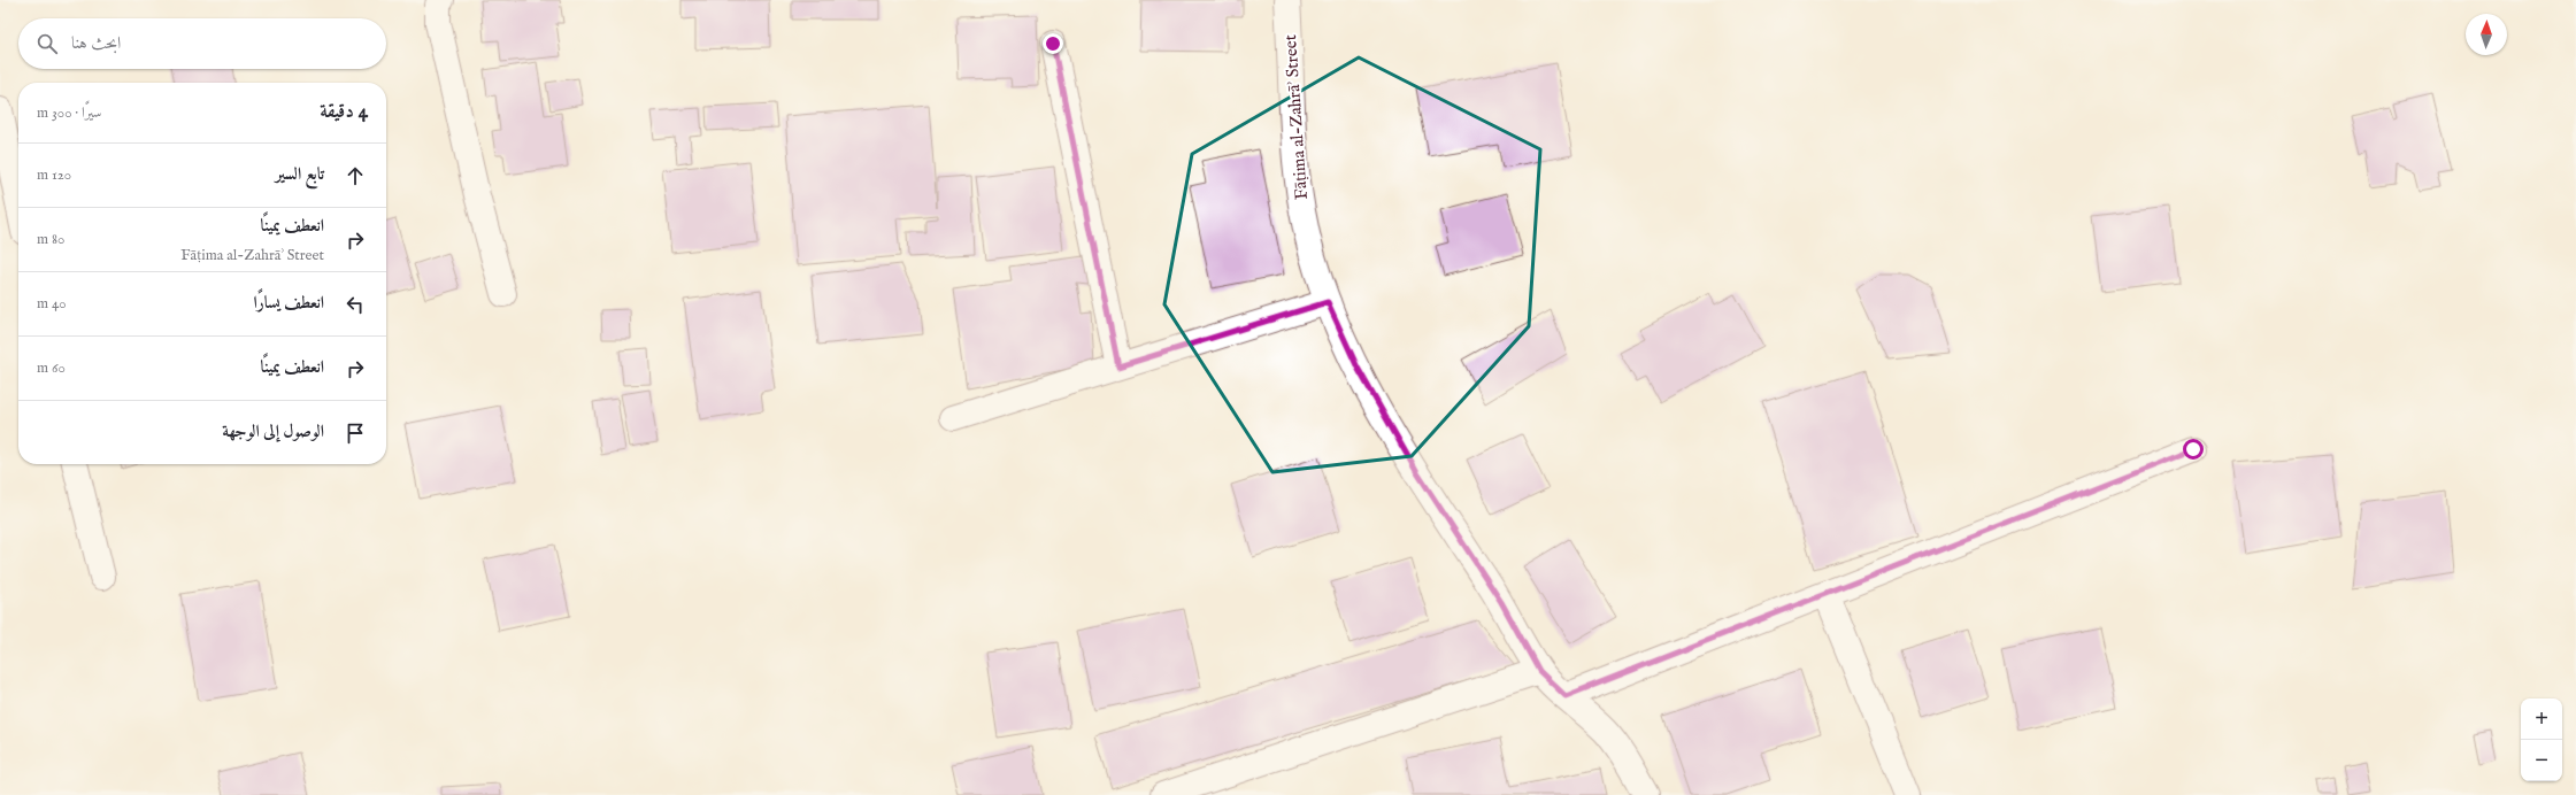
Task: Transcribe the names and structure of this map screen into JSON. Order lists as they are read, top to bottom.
{
  "streets": {
    "street": ["Fāṭima al-Zahrāʾ Street"]
  },
  "north": "top",
  "page": {
    "search": "ابحث هنا",
    "heading": ["4 دقيقة", "سيرًا · 300 m"],
    "list": [
      ["تابع السير", "120 m"],
      ["انعطف يمينًا", "Fāṭima al-Zahrāʾ Street", "80 m"],
      ["انعطف يسارًا", "40 m"],
      ["انعطف يمينًا", "60 m"],
      "الوصول إلى الوجهة"
    ],
    "map_buttons": ["+", "−"]
  }
}
